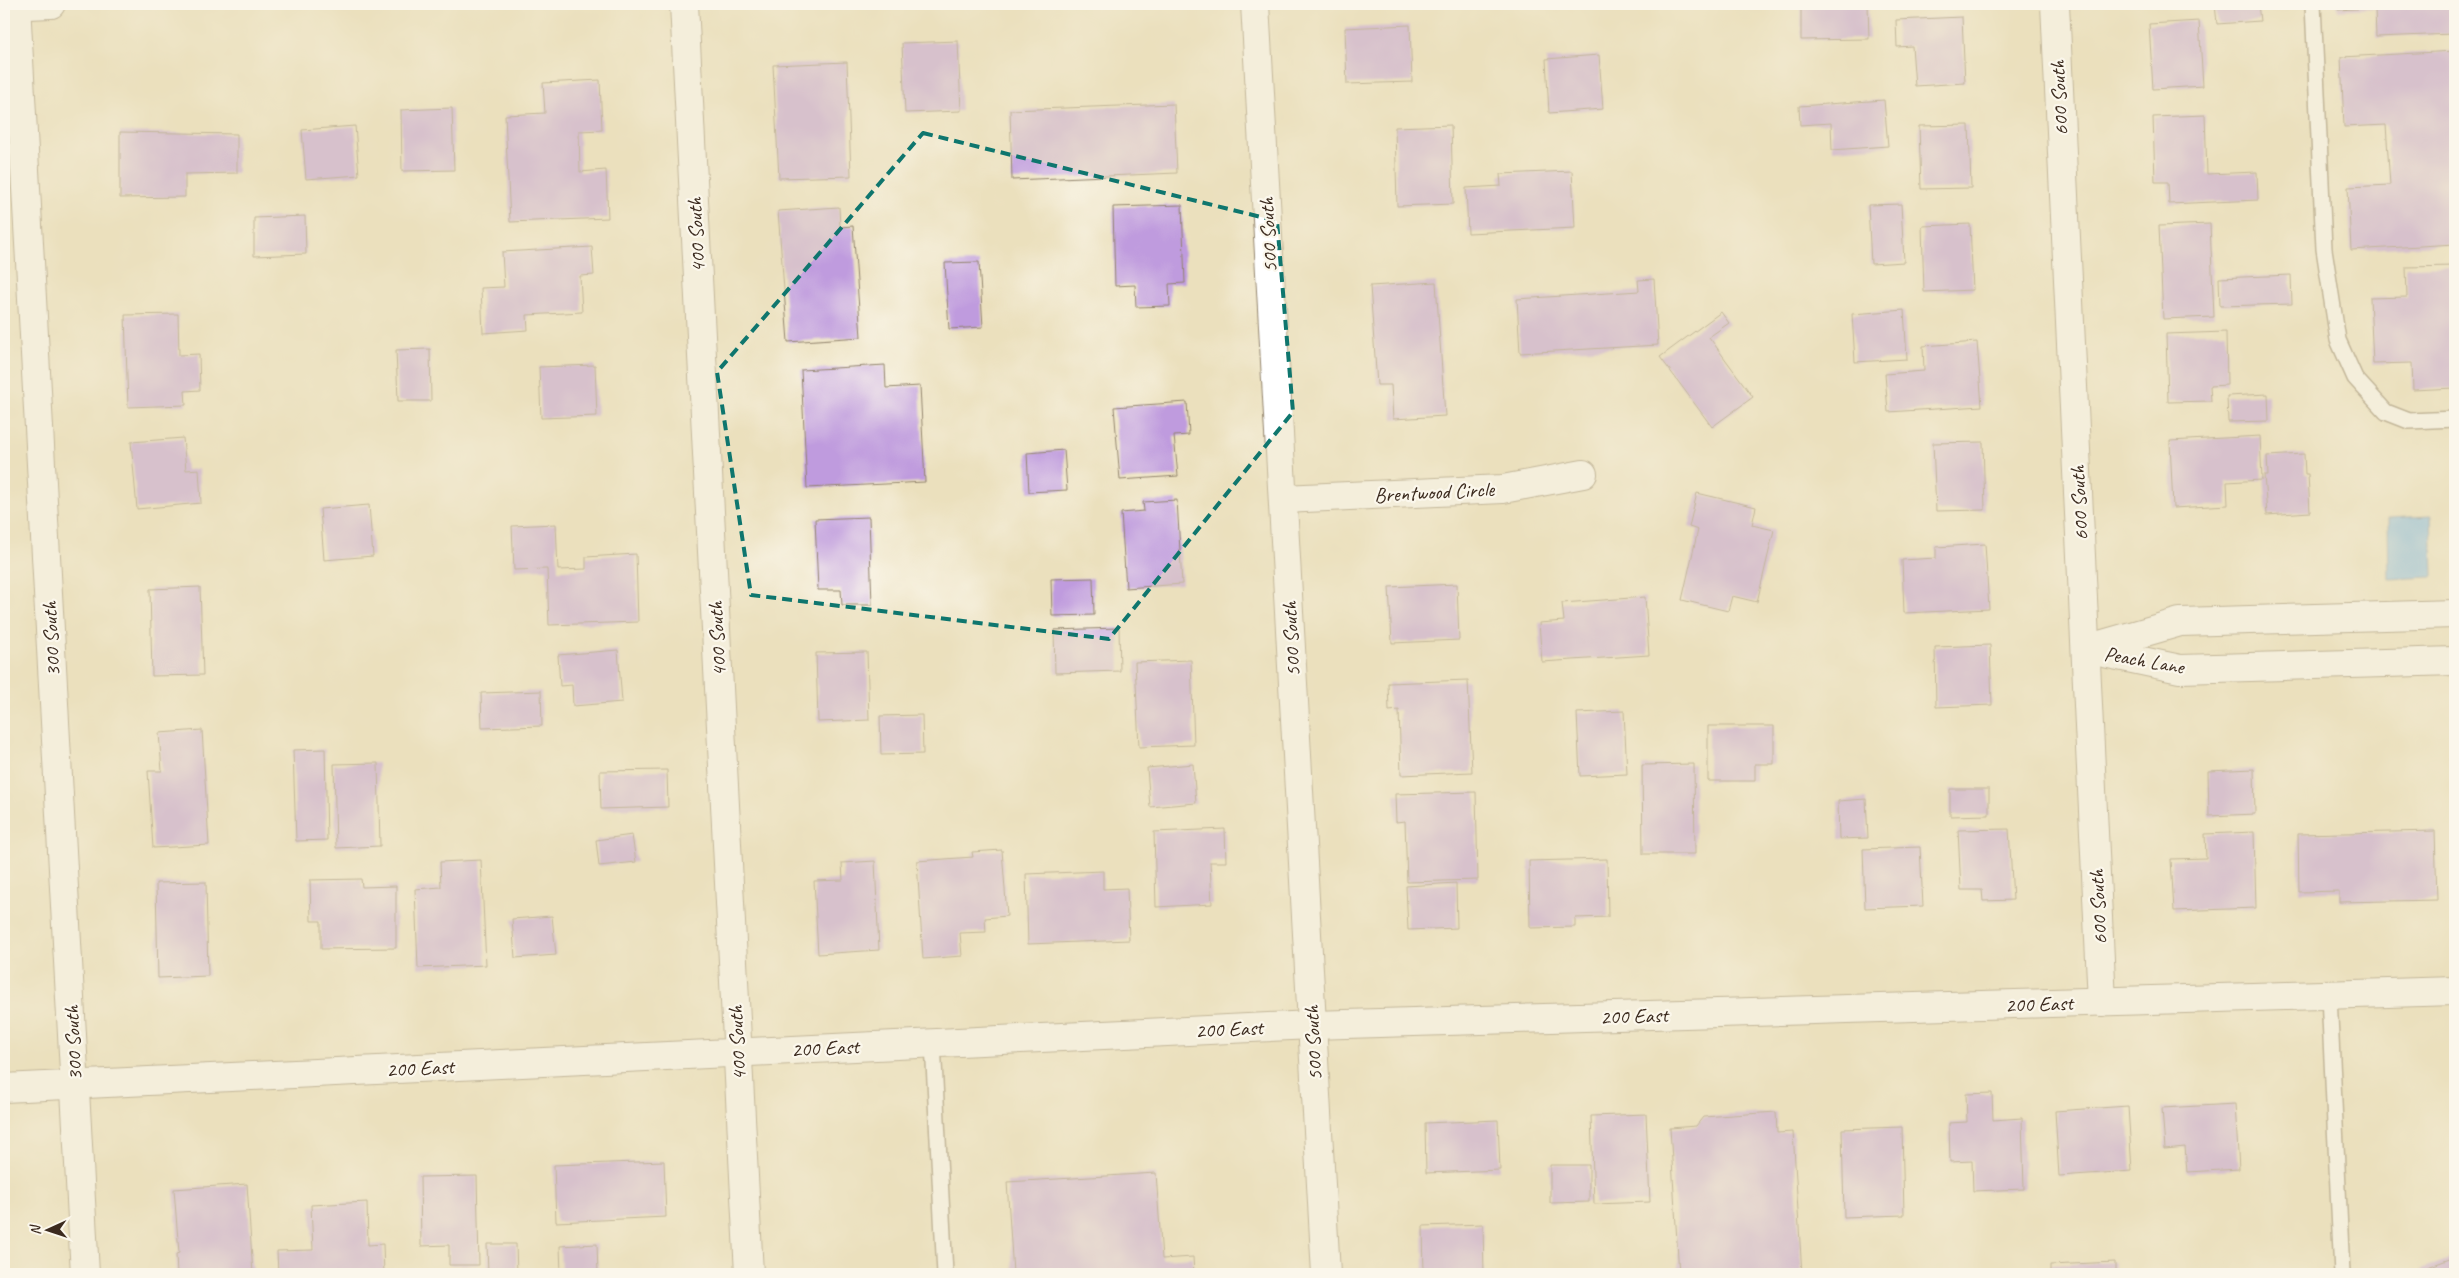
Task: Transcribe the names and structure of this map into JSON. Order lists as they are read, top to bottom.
{
  "streets": {
    "street": [
      "600 South",
      "400 South",
      "500 South",
      "Brentwood Circle",
      "300 South",
      "Peach Lane",
      "200 East"
    ]
  },
  "crossings": [
    ["600 South", "Peach Lane"],
    ["600 South", "200 East"],
    ["400 South", "200 East"],
    ["500 South", "Brentwood Circle"],
    ["500 South", "200 East"],
    ["300 South", "200 East"]
  ],
  "north": "left"
}
